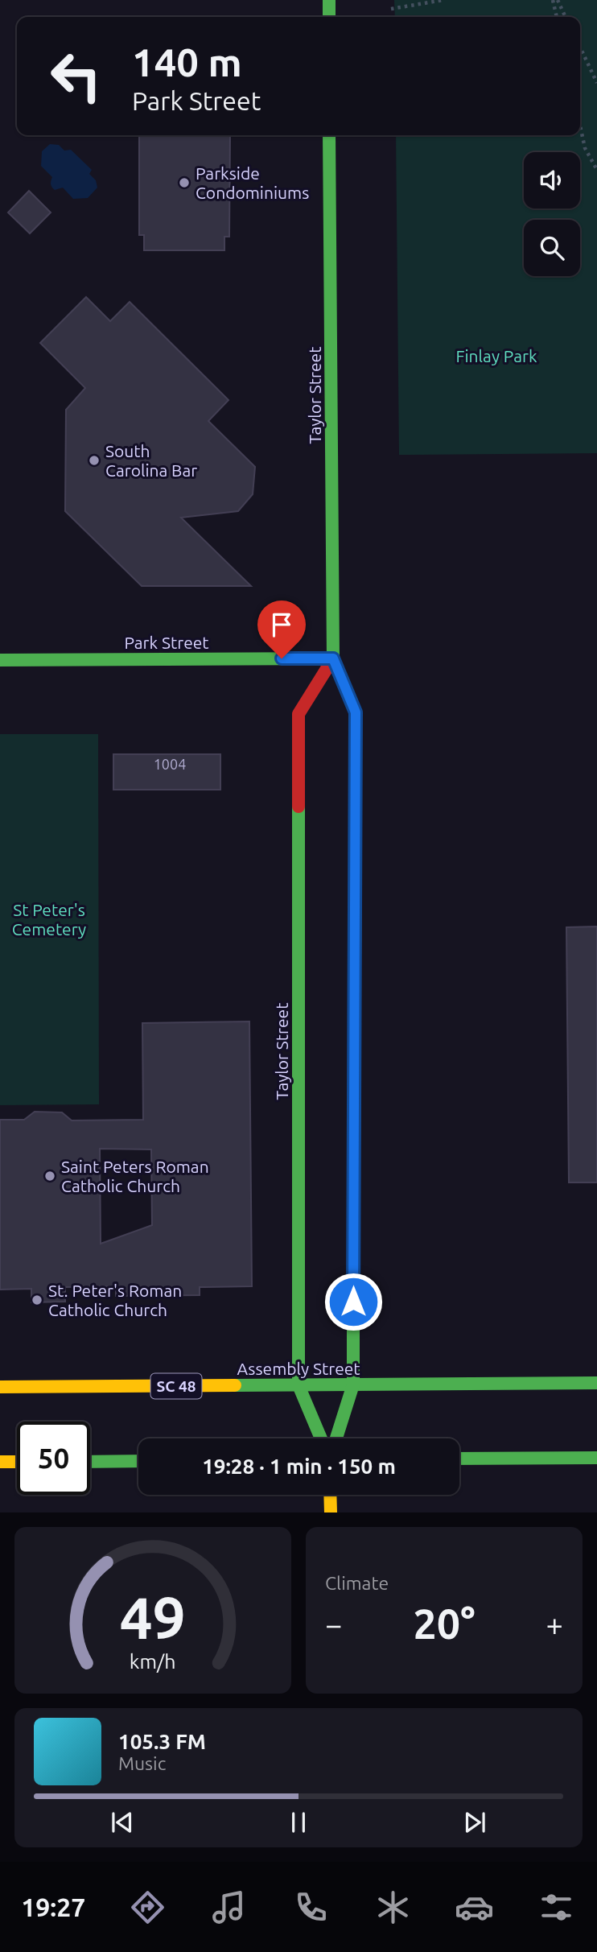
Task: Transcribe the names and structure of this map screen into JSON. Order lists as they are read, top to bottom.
{
  "streets": {
    "main road": [
      "Taylor Street",
      "Park Street",
      "Assembly Street",
      "SC 48"
    ]
  },
  "crossings": [
    ["Taylor Street", "Park Street"],
    ["Taylor Street", "Assembly Street"]
  ],
  "parks": ["Finlay Park", "St Peter's Cemetery"],
  "places": [
    "Parkside Condominiums",
    "South Carolina Bar",
    "Saint Peters Roman Catholic Church",
    "St. Peter's Roman Catholic Church"
  ],
  "house_numbers": ["1004"],
  "page": {
    "turn": ["140 m", "Park Street"],
    "limit": "50",
    "trip": "19:28 · 1 min · 150 m",
    "tile": "Climate",
    "heat": ["−", "20°", "+"],
    "song": ["105.3 FM", "Music"],
    "tabs": "19:27",
    "gauge": ["49", "km/h"]
  }
}
